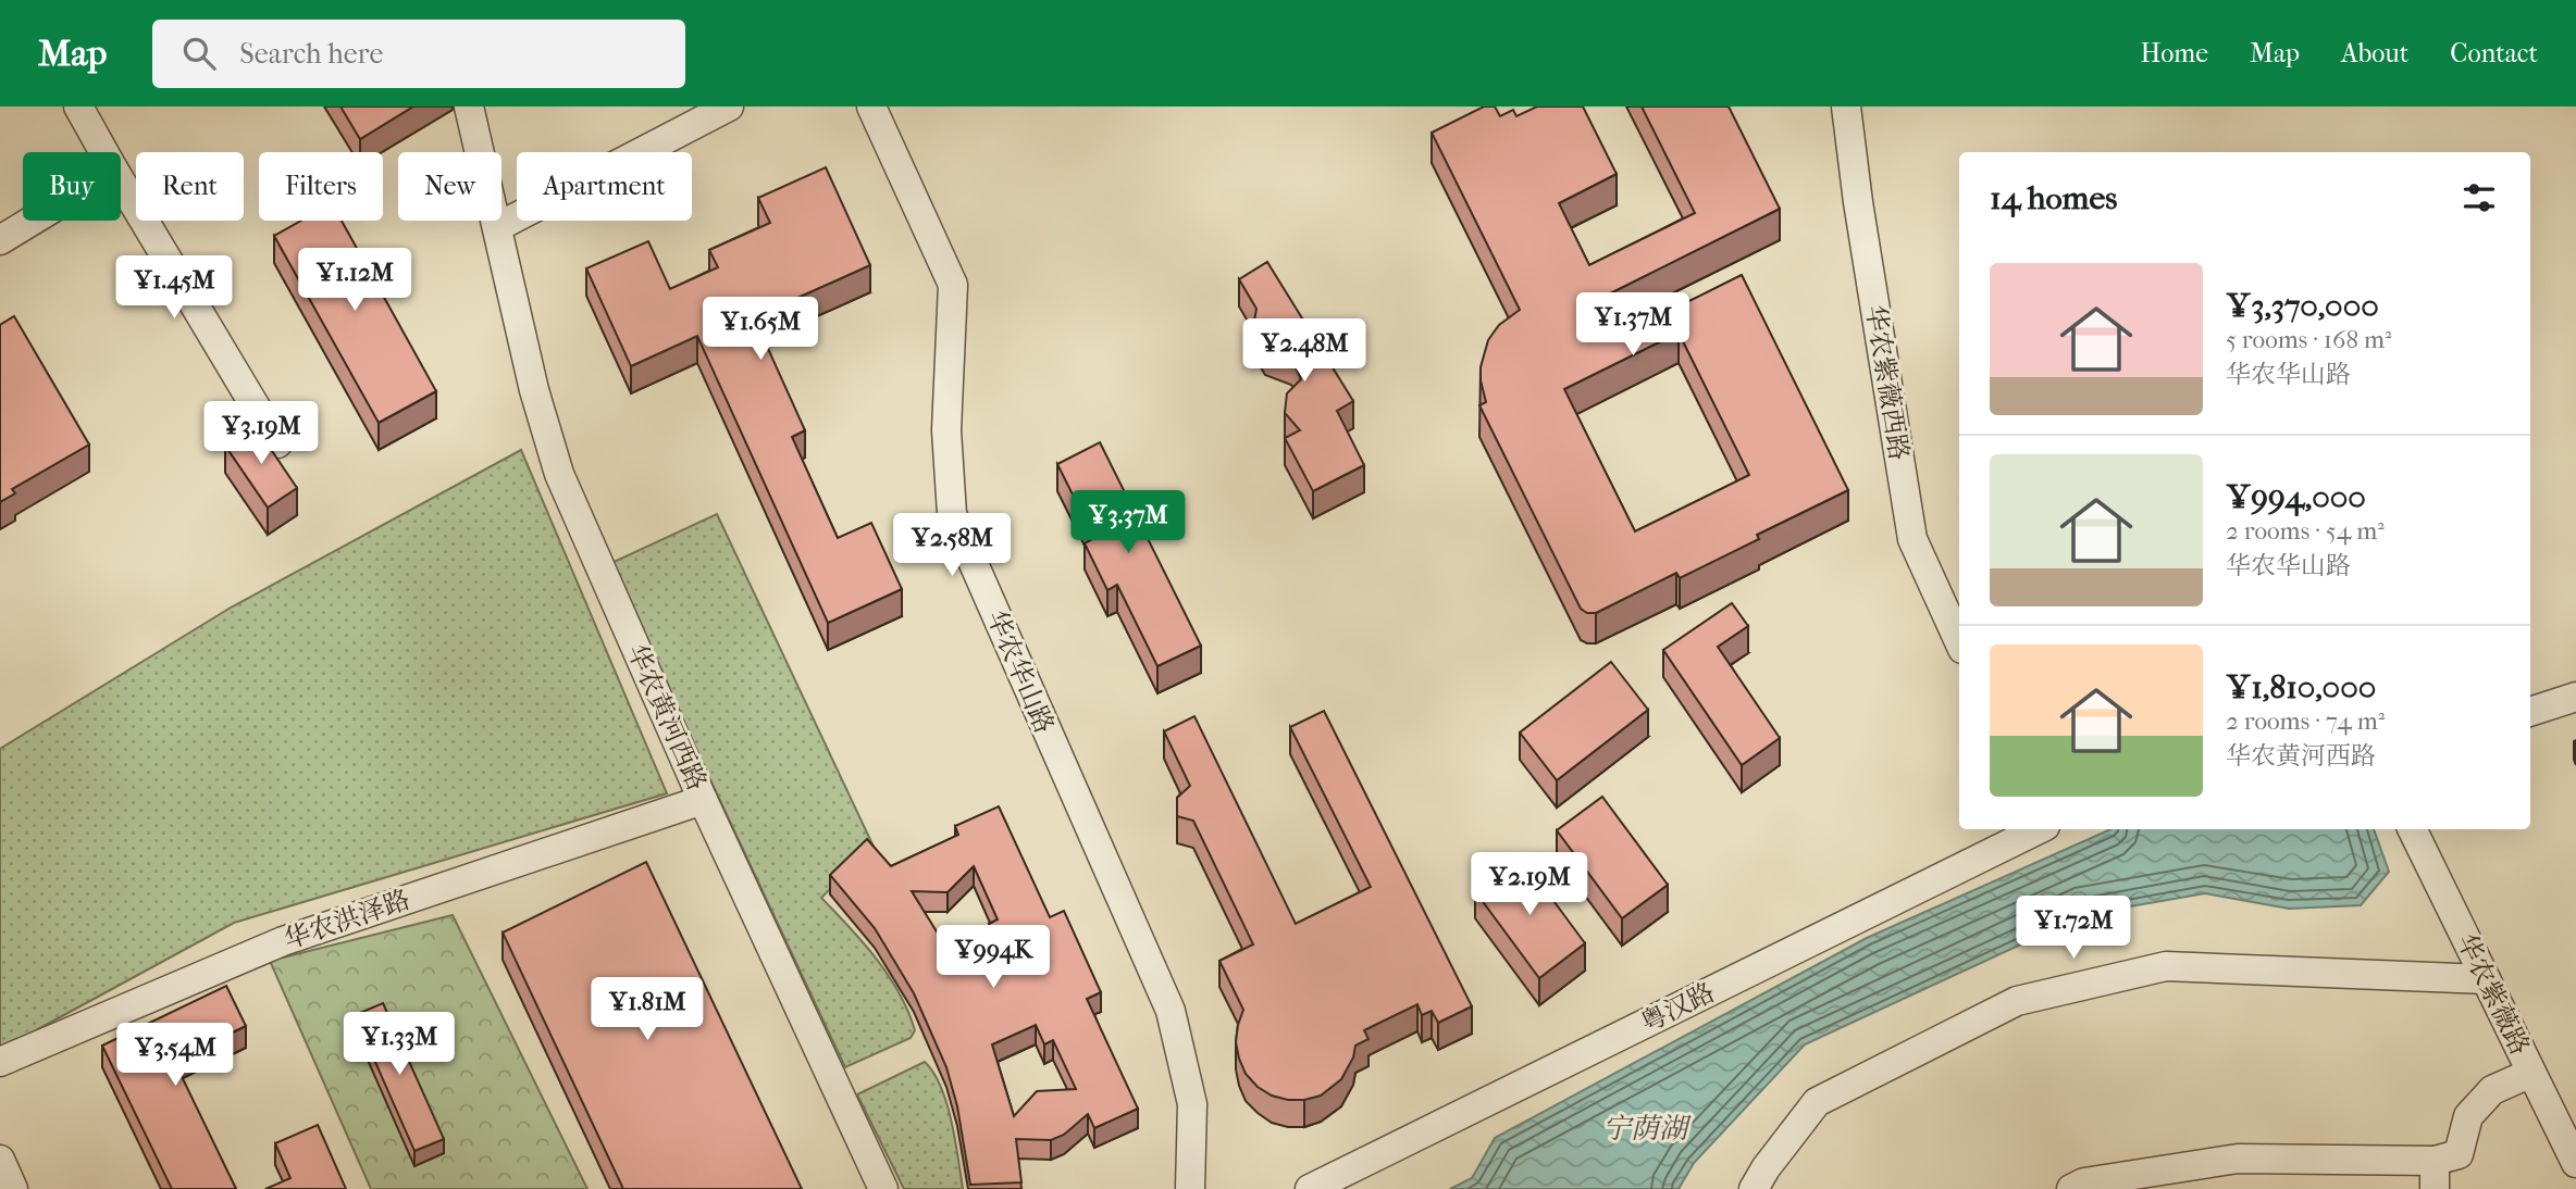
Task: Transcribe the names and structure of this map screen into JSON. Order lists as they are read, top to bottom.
{
  "streets": {
    "street": [
      "华农紫薇西路",
      "华农华山路",
      "华农黄河西路",
      "华农洪泽路",
      "华农紫薇路",
      "粤汉路"
    ]
  },
  "crossings": [
    ["华农黄河西路", "华农洪泽路"]
  ],
  "water": ["宁荫湖"],
  "page": {
    "header": "Map",
    "search": "Search here",
    "nav": [
      "Home",
      "Map",
      "About",
      "Contact"
    ],
    "chip": [
      "Buy",
      "Rent",
      "Filters",
      "New",
      "Apartment"
    ],
    "heading": "14 homes",
    "list": [
      {
        "name": "¥3,370,000",
        "note": "5 rooms · 168 m² · 华农华山路"
      },
      {
        "name": "¥994,000",
        "note": "2 rooms · 54 m² · 华农华山路"
      },
      {
        "name": "¥1,810,000",
        "note": "2 rooms · 74 m² · 华农黄河西路"
      }
    ],
    "price": [
      "¥1.12M",
      "¥1.45M",
      "¥1.37M",
      "¥1.65M",
      "¥2.48M",
      "¥3.19M",
      "¥3.37M",
      "¥2.58M",
      "¥2.19M",
      "¥1.72M",
      "¥994K",
      "¥1.81M",
      "¥1.33M",
      "¥3.54M"
    ]
  }
}
